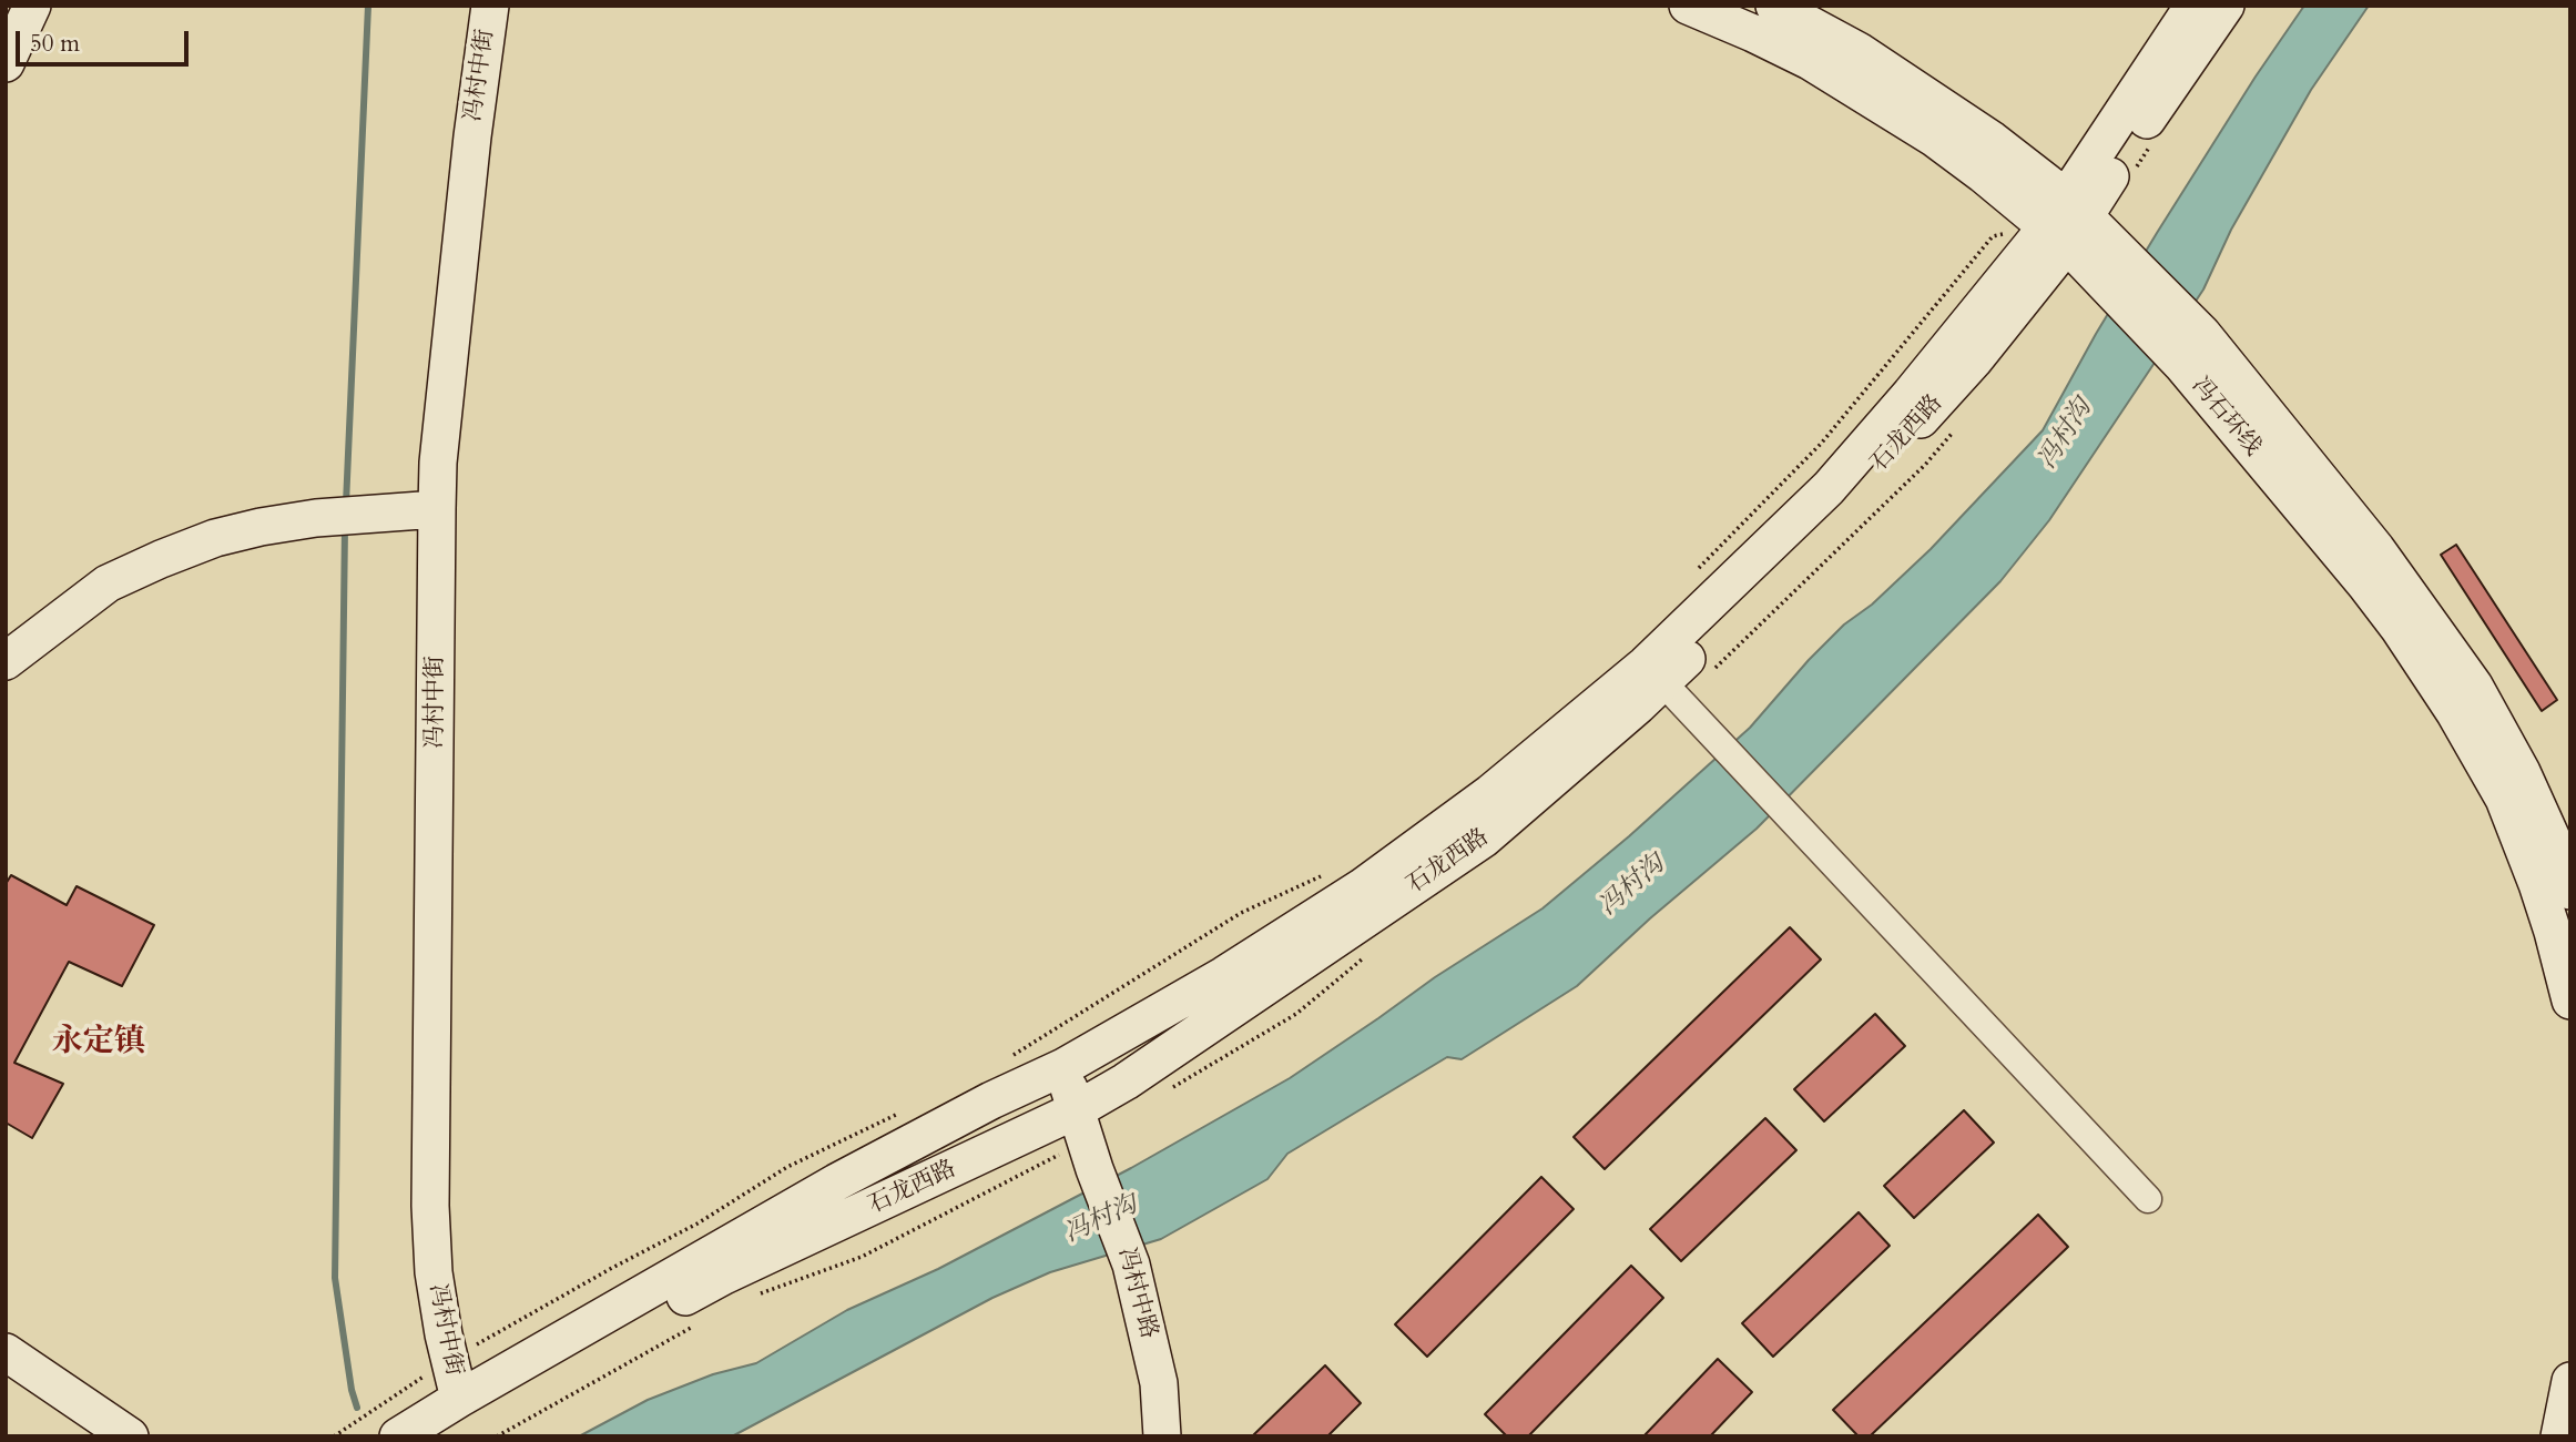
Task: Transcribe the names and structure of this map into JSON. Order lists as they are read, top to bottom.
{
  "streets": {
    "main road": [
      "冯村中街",
      "冯石环线",
      "石龙西路",
      "冯村中路"
    ]
  },
  "crossings": [
    ["冯村中街", "石龙西路"],
    ["冯石环线", "石龙西路"],
    ["石龙西路", "冯村中路"]
  ],
  "districts": ["永定镇"],
  "water": ["冯村沟"],
  "scale_bar": "50 m"
}
